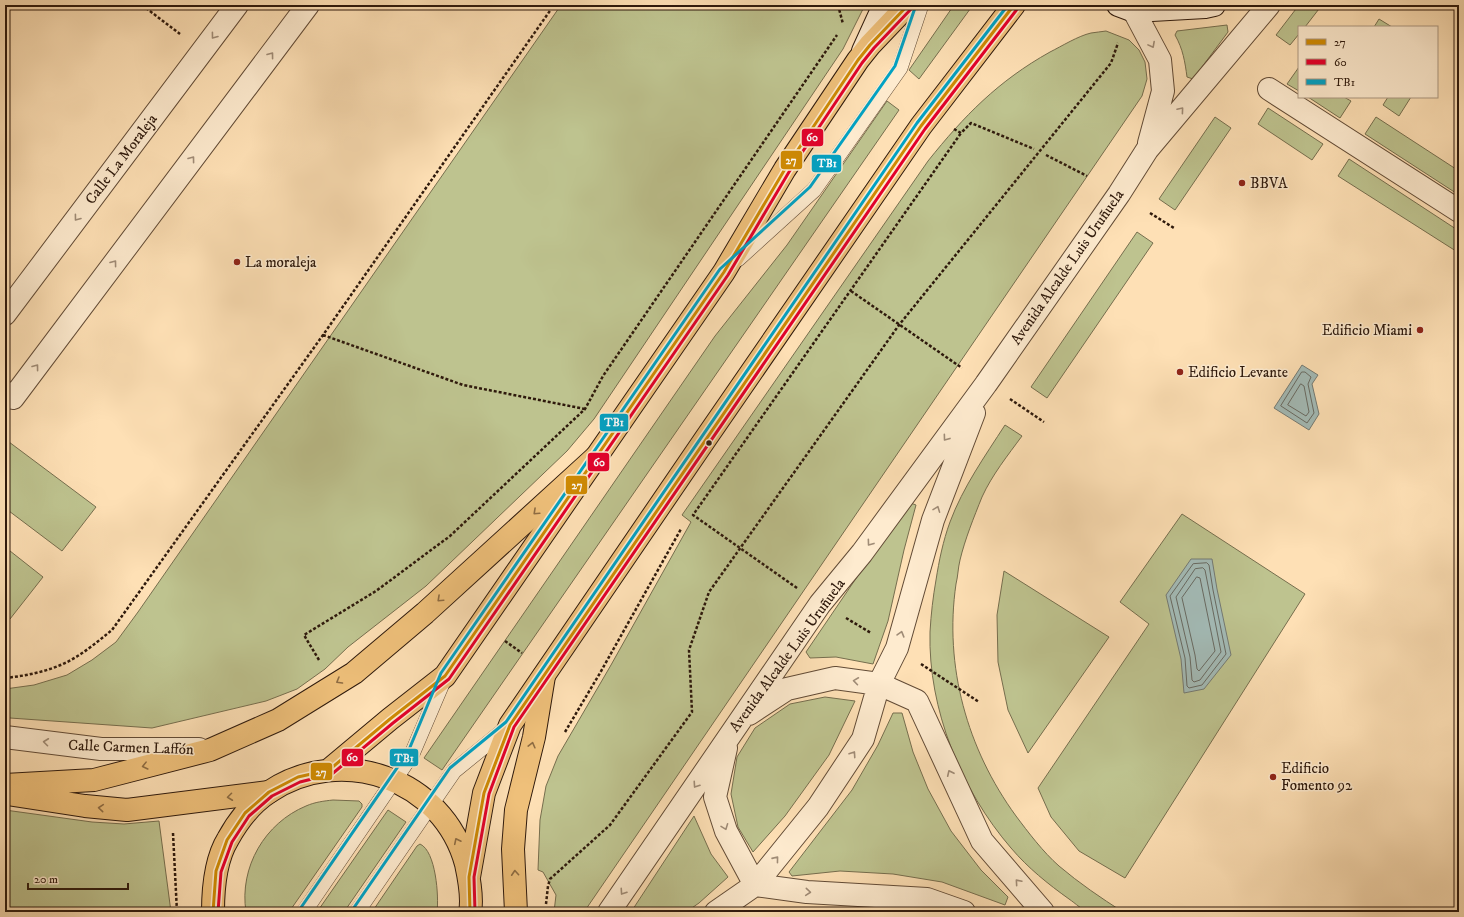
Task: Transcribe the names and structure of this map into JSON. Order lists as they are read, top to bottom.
{
  "streets": {
    "street": ["Calle La Moraleja", "Avenida Alcalde Luis Uruñuela", "Calle Carmen Laffón"]
  },
  "one_way": ["Calle Carmen Laffón"],
  "places": [
    "BBVA",
    "La moraleja",
    "Edificio Miami",
    "Edificio Levante",
    "Edificio Fomento 92"
  ],
  "lines": ["transit line 27", "transit line TB1", "transit line 60"],
  "legend": ["27", "60", "TB1"],
  "scale_bar": "20 m"
}
